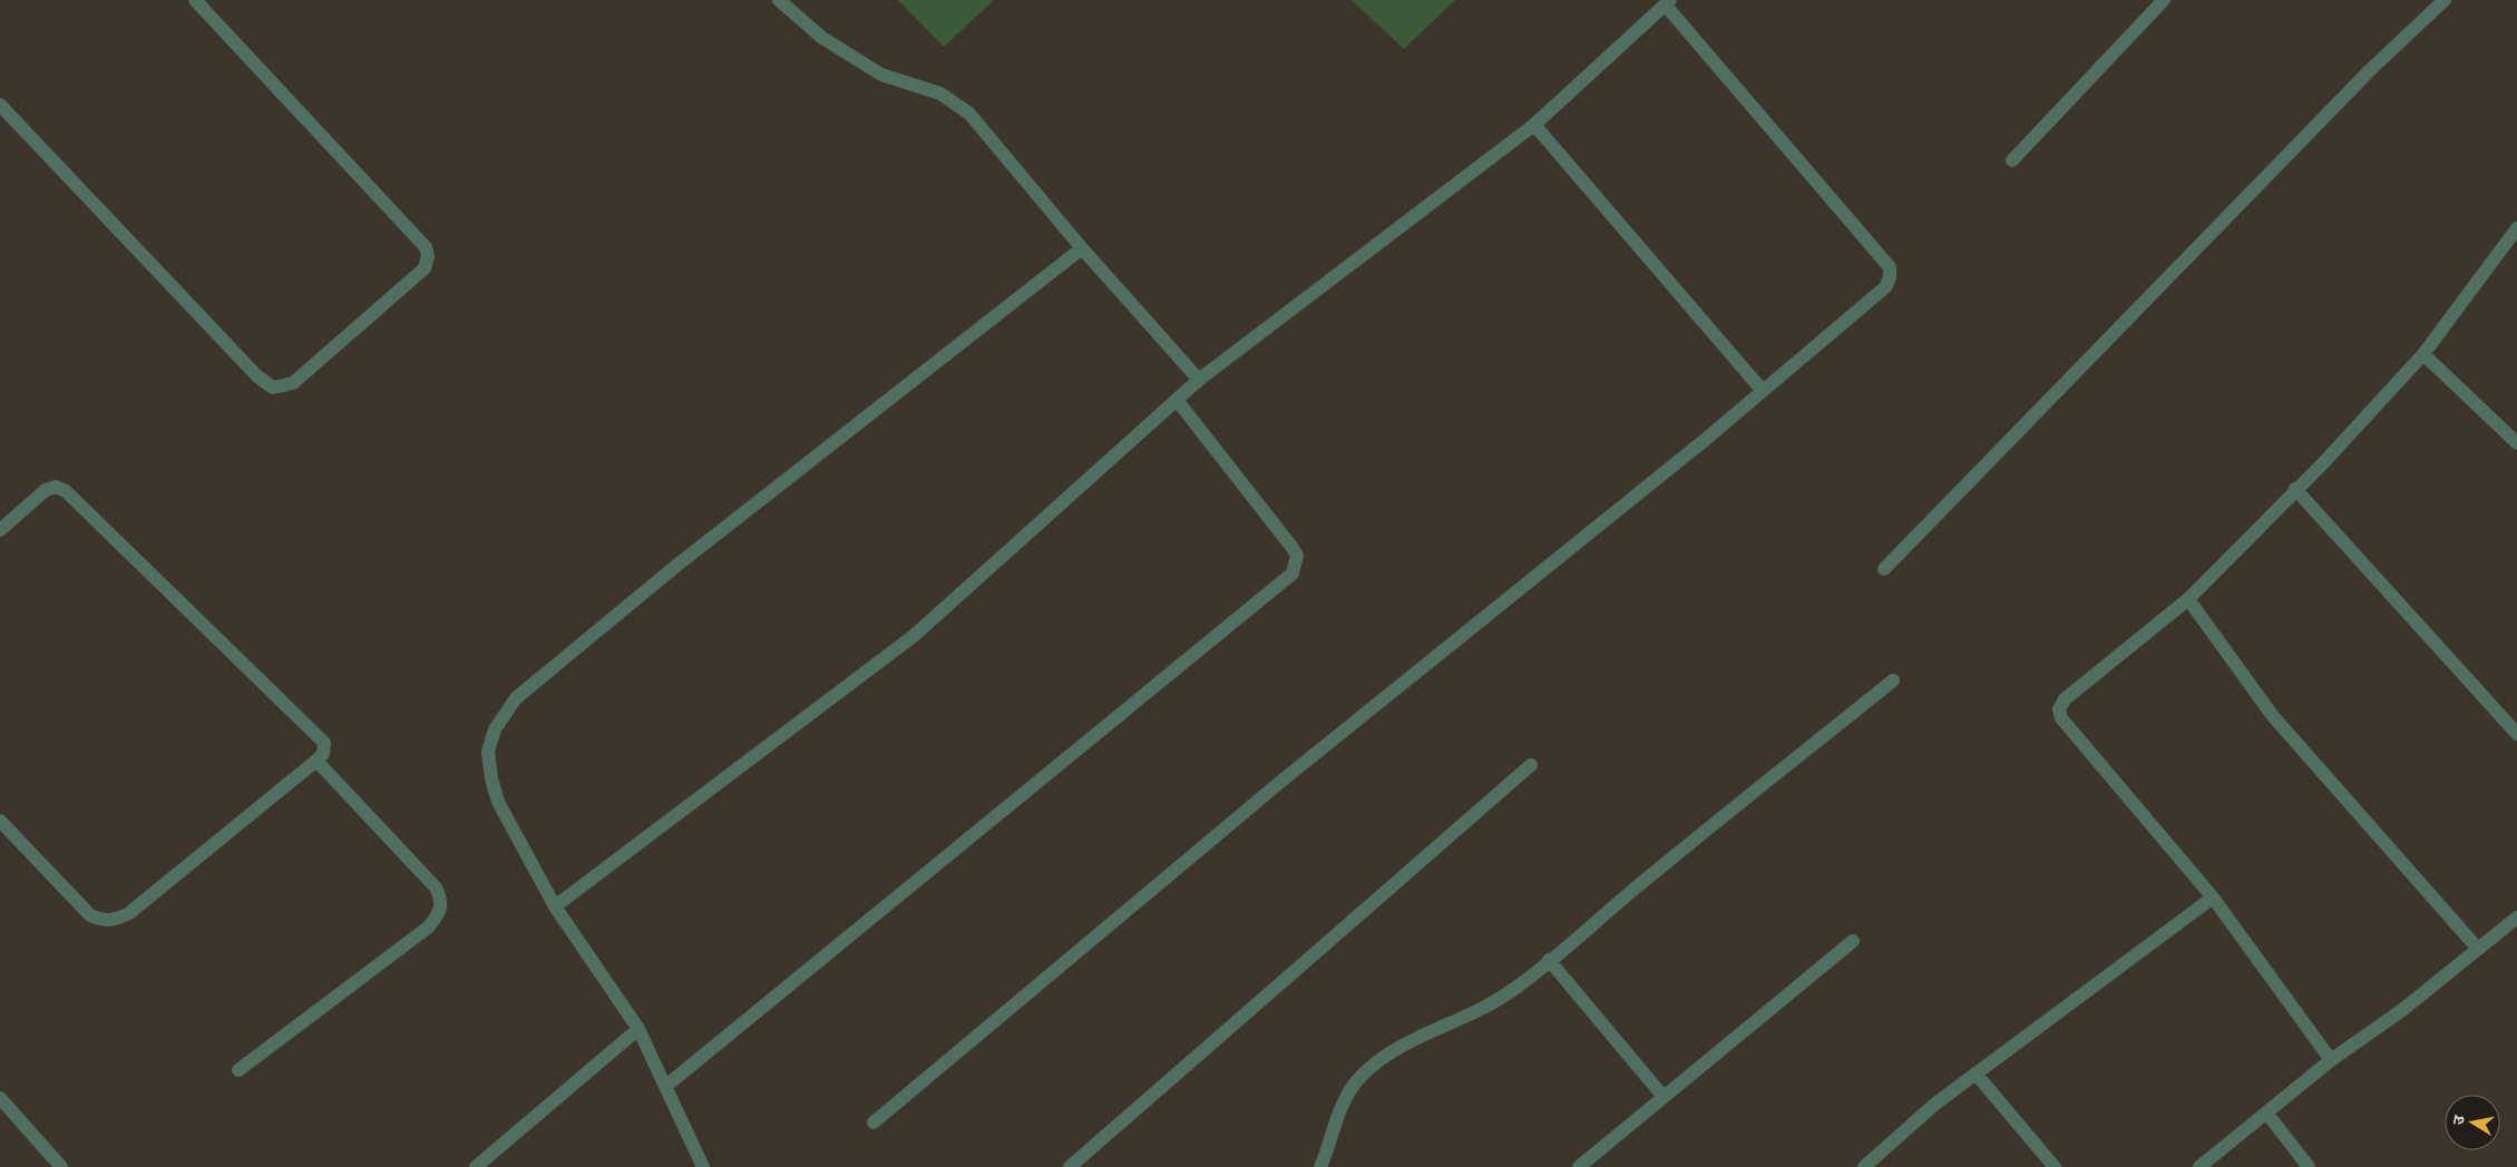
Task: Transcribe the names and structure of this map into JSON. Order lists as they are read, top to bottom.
{
  "north": "left"
}
